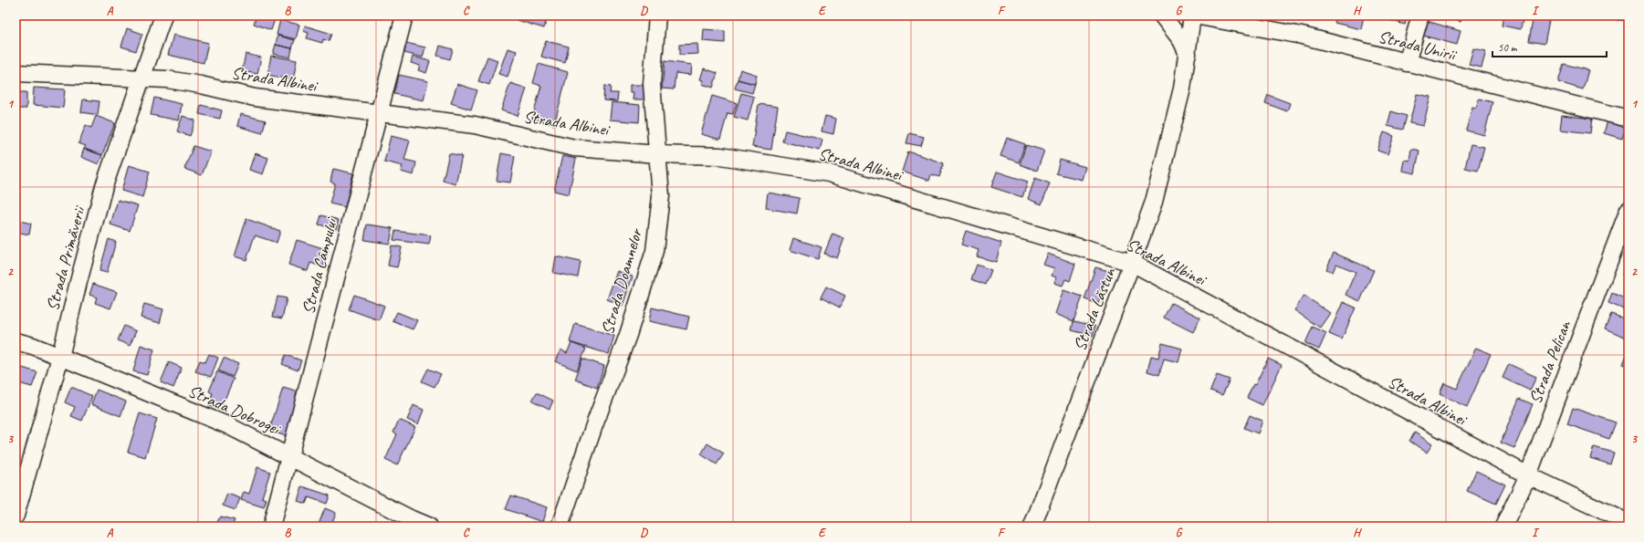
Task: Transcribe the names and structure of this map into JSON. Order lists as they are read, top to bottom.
{
  "streets": {
    "street": [
      "Strada Unirii",
      "Strada Albinei",
      "Strada Primăverii",
      "Strada Câmpului",
      "Strada Doamnelor",
      "Strada Lăstun",
      "Strada Pelican",
      "Strada Dobrogei"
    ]
  },
  "crossings": [
    ["Strada Unirii", "Strada Lăstun"],
    ["Strada Albinei", "Strada Primăverii"],
    ["Strada Albinei", "Strada Câmpului"],
    ["Strada Albinei", "Strada Doamnelor"],
    ["Strada Albinei", "Strada Lăstun"],
    ["Strada Albinei", "Strada Pelican"],
    ["Strada Primăverii", "Strada Dobrogei"],
    ["Strada Câmpului", "Strada Dobrogei"]
  ],
  "scale_bar": "50 m",
  "grid": {
    "columns": [
      "A",
      "B",
      "C",
      "D",
      "E",
      "F",
      "G",
      "H",
      "I"
    ],
    "rows": ["1", "2", "3"]
  }
}
